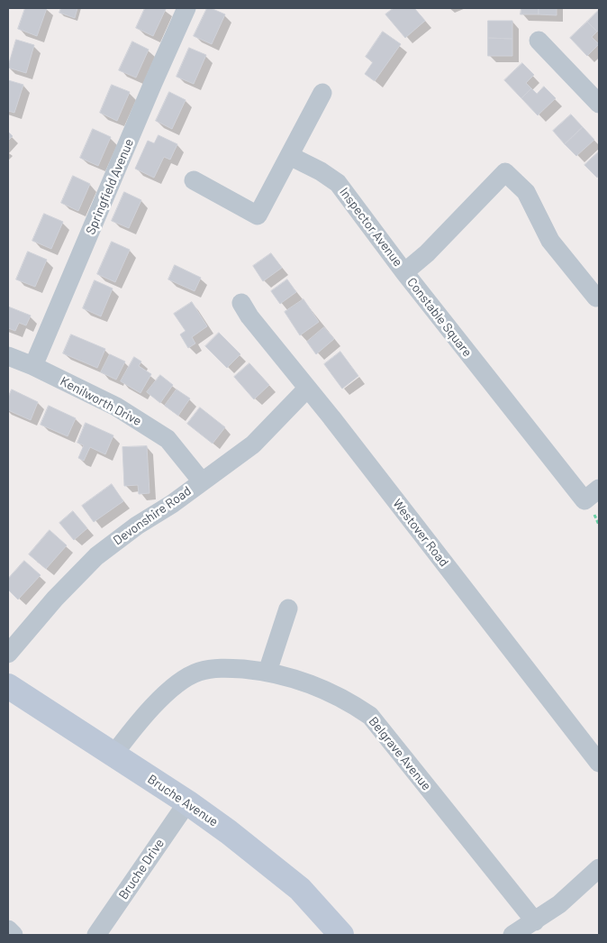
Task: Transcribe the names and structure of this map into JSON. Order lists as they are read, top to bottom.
{
  "streets": {
    "street": [
      "Springfield Avenue",
      "Inspector Avenue",
      "Constable Square",
      "Kenilworth Drive",
      "Devonshire Road",
      "Westover Road",
      "Belgrave Avenue",
      "Bruche Avenue",
      "Bruche Drive"
    ]
  },
  "crossings": [
    ["Springfield Avenue", "Kenilworth Drive"],
    ["Inspector Avenue", "Constable Square"],
    ["Kenilworth Drive", "Devonshire Road"],
    ["Devonshire Road", "Westover Road"],
    ["Belgrave Avenue", "Bruche Avenue"],
    ["Bruche Avenue", "Bruche Drive"]
  ]
}
